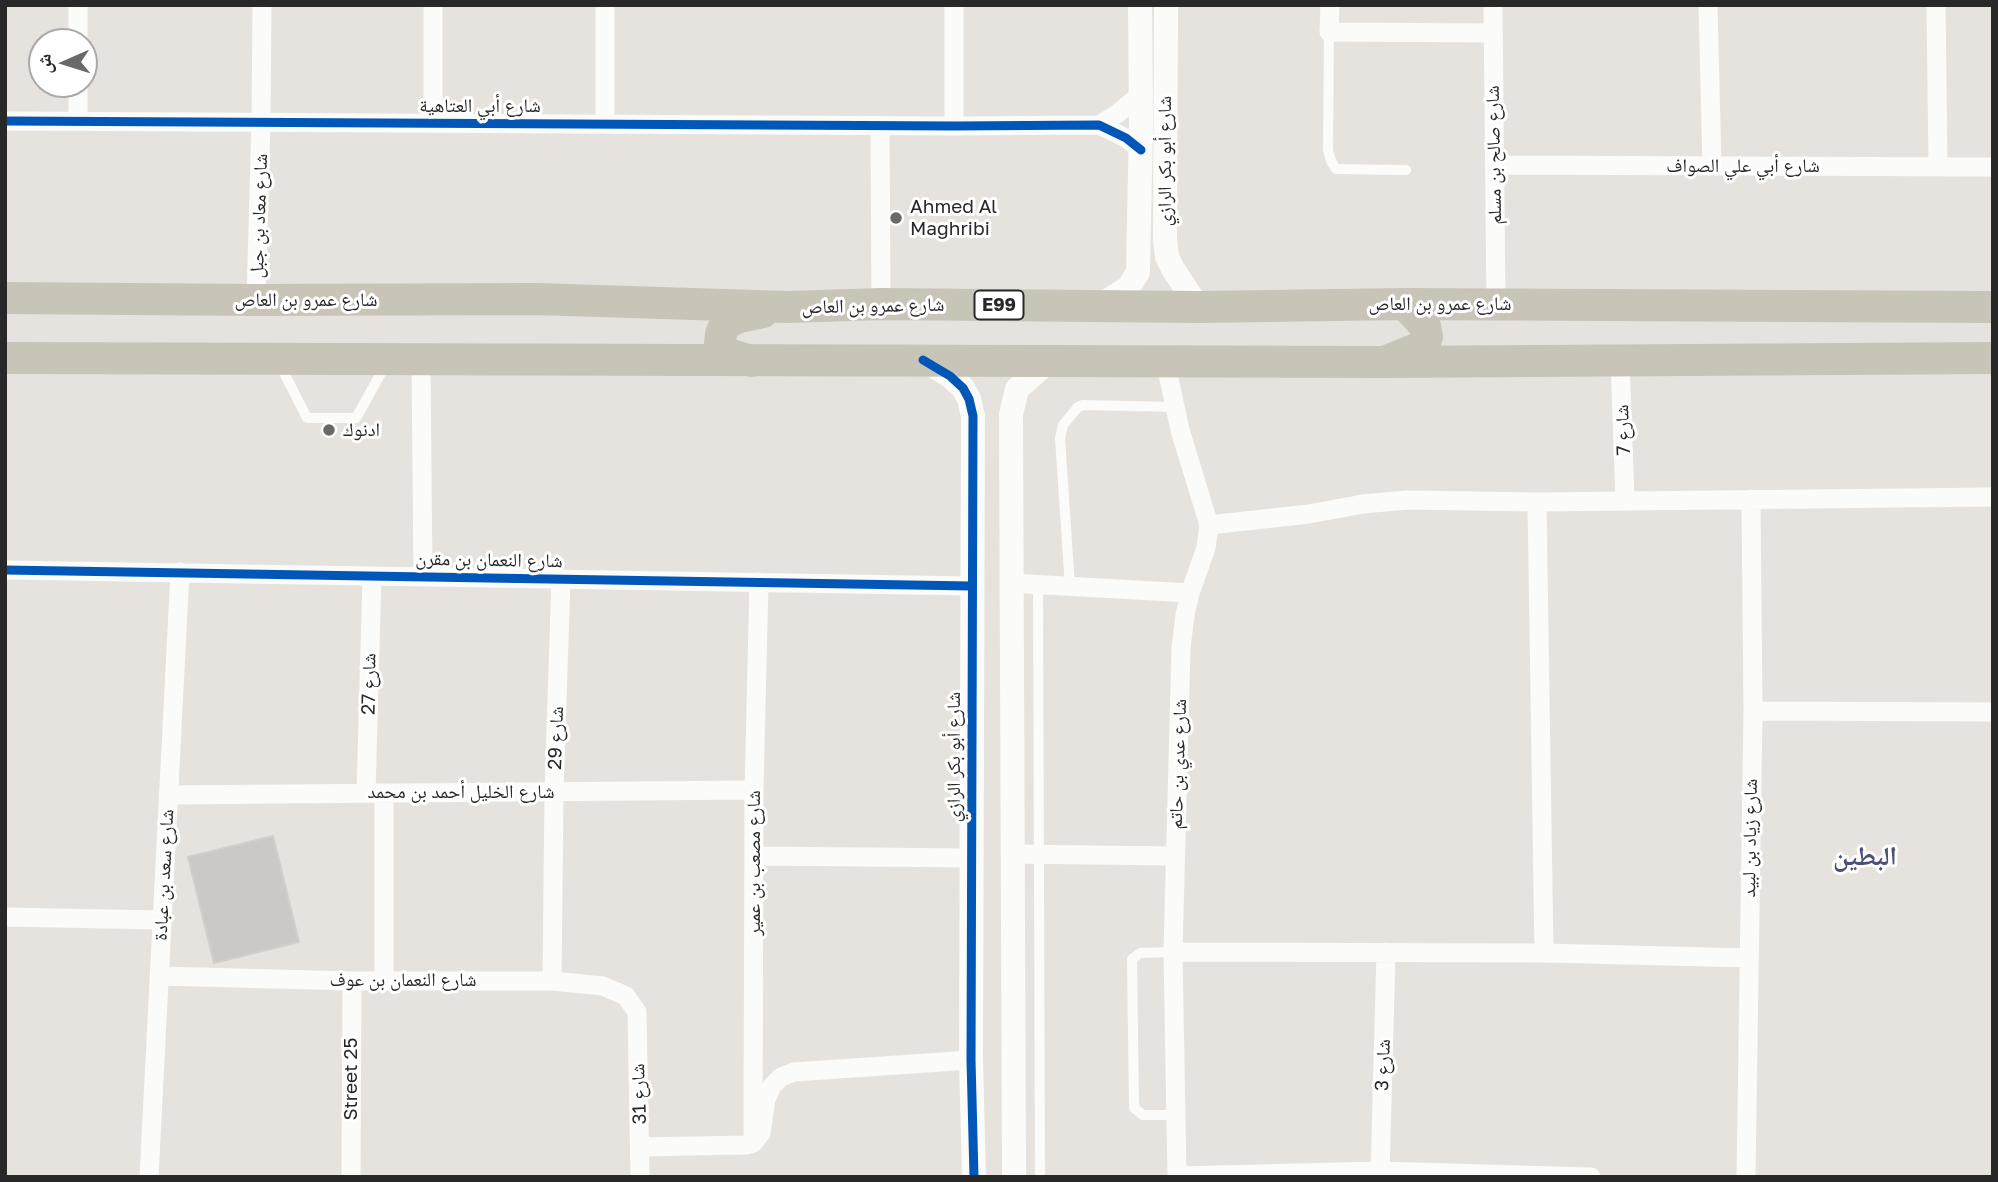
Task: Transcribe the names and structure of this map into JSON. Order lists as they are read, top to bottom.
{
  "streets": {
    "main road": ["شارع عمرو بن العاص", "E99"],
    "street": [
      "شارع أبي العتاهية",
      "شارع صالح بن مسلم",
      "شارع أبو بكر الرازي",
      "شارع أبي علي الصواف",
      "شارع معاد بن جبل",
      "شارع 7",
      "شارع النعمان بن مقرن",
      "شارع 27",
      "شارع 29",
      "شارع عدي بن حاتم",
      "شارع الخليل أحمد بن محمد",
      "شارع زياد بن لبيد",
      "شارع مصعب بن عمير",
      "شارع سعد بن عبادة",
      "شارع النعمان بن عوف",
      "شارع 3",
      "Street 25",
      "شارع 31"
    ]
  },
  "crossings": [
    ["شارع أبي العتاهية", "شارع معاد بن جبل"],
    ["شارع صالح بن مسلم", "شارع أبي علي الصواف"],
    ["شارع صالح بن مسلم", "شارع عمرو بن العاص"],
    ["شارع أبو بكر الرازي", "شارع عمرو بن العاص"],
    ["شارع أبو بكر الرازي", "شارع النعمان بن مقرن"],
    ["شارع معاد بن جبل", "شارع عمرو بن العاص"],
    ["شارع النعمان بن مقرن", "شارع 27"],
    ["شارع النعمان بن مقرن", "شارع 29"],
    ["شارع النعمان بن مقرن", "شارع مصعب بن عمير"],
    ["شارع النعمان بن مقرن", "شارع سعد بن عبادة"],
    ["شارع 27", "شارع الخليل أحمد بن محمد"],
    ["شارع 27", "شارع النعمان بن عوف"],
    ["شارع 29", "شارع الخليل أحمد بن محمد"],
    ["شارع 29", "شارع النعمان بن عوف"],
    ["شارع الخليل أحمد بن محمد", "شارع مصعب بن عمير"],
    ["شارع الخليل أحمد بن محمد", "شارع سعد بن عبادة"],
    ["شارع سعد بن عبادة", "شارع النعمان بن عوف"],
    ["شارع النعمان بن عوف", "Street 25"],
    ["شارع النعمان بن عوف", "شارع 31"]
  ],
  "districts": ["البطين"],
  "places": ["Ahmed Al Maghribi", "ادنوك"],
  "north": "left"
}
